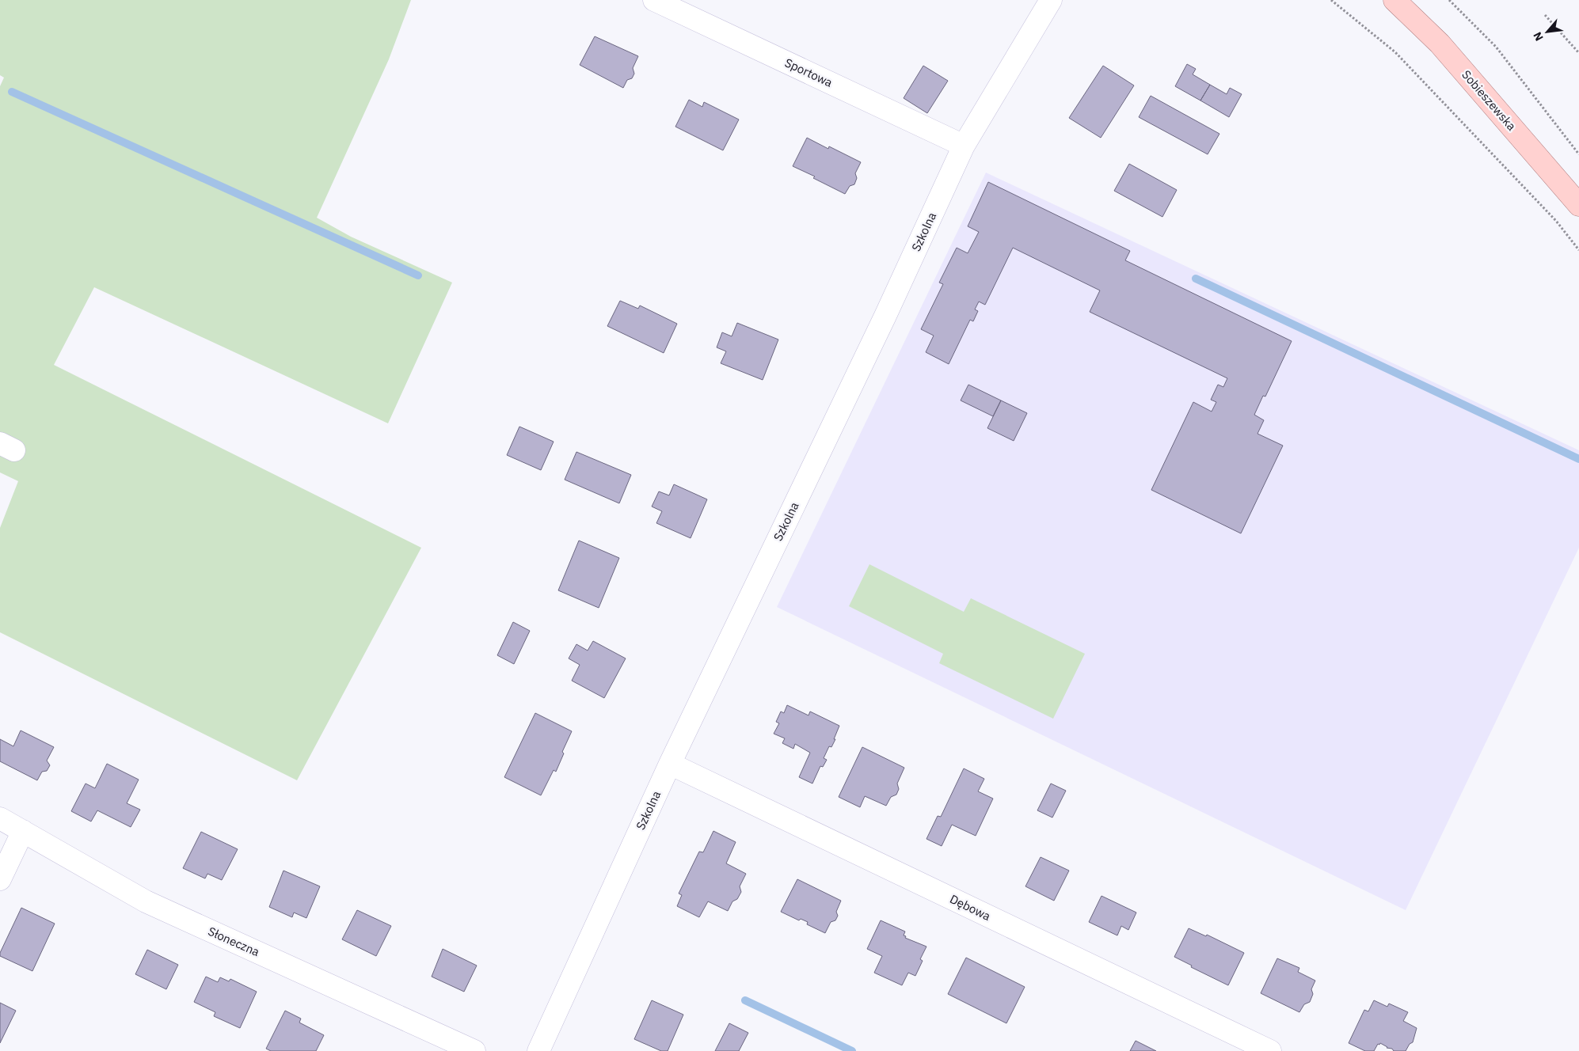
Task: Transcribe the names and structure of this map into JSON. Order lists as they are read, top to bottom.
{
  "streets": {
    "main road": ["Sobieszewska"],
    "street": [
      "Sportowa",
      "Szkolna",
      "Dębowa",
      "Słoneczna"
    ]
  },
  "crossings": [
    ["Sportowa", "Szkolna"],
    ["Szkolna", "Dębowa"]
  ],
  "north": "bottom left"
}
